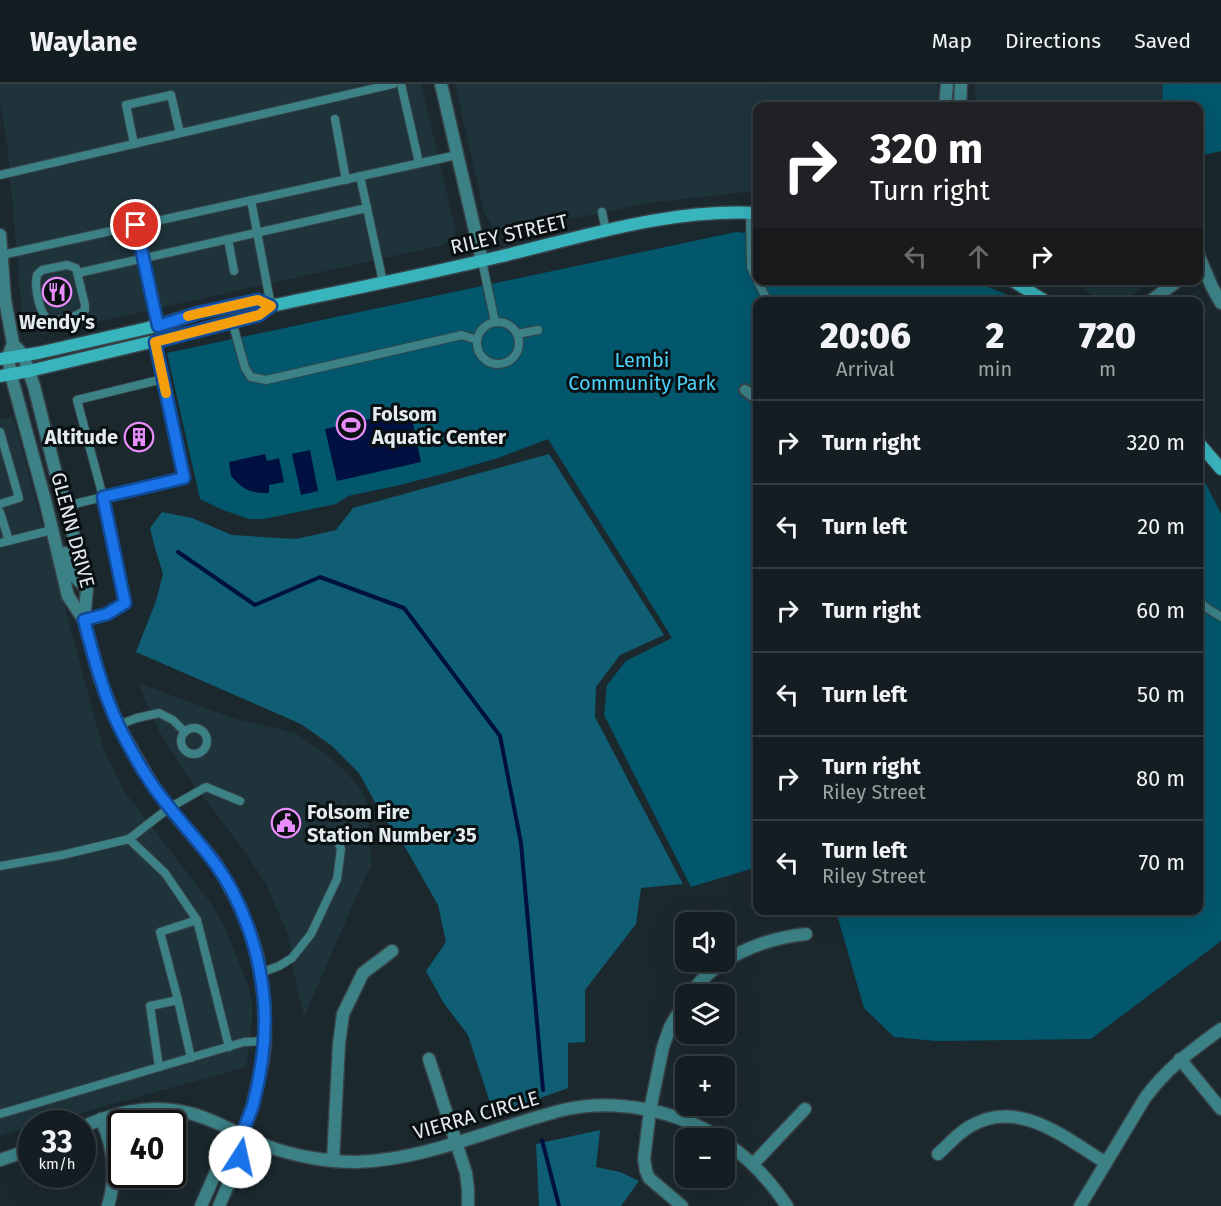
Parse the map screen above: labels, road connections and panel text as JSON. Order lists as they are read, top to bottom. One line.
{"streets":{"main road":["RILEY STREET"],"street":["GLENN DRIVE","VIERRA CIRCLE"]},"crossings":[["RILEY STREET","GLENN DRIVE"],["GLENN DRIVE","VIERRA CIRCLE"]],"parks":["Lembi Community Park"],"places":{"restaurant":["Wendy's"],"sports":["Folsom Aquatic Center"],"building":["Altitude"],"public building":["Folsom Fire Station Number 35"]},"page":{"header":"Waylane","nav":["Map","Directions","Saved"],"turn":["320 m","Turn right"],"eta":["20:06","Arrival","2","min","720","m"],"list":[{"name":"Turn right","value":"320 m"},{"name":"Turn left","value":"20 m"},{"name":"Turn right","value":"60 m"},{"name":"Turn left","value":"50 m"},{"name":"Turn right","note":"Riley Street","value":"80 m"},{"name":"Turn left","note":"Riley Street","value":"70 m"}],"map_buttons":["+","−"],"speed":"33 km/h","limit":"40"}}
